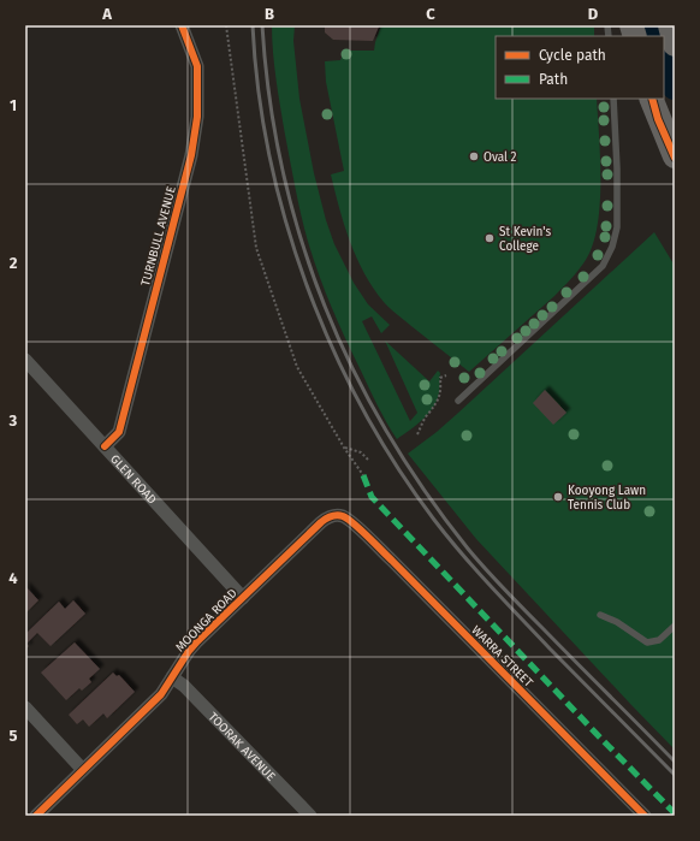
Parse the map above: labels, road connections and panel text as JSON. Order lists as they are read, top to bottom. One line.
{"streets":{"street":["TURNBULL AVENUE","GLEN ROAD","MOONGA ROAD","WARRA STREET","TOORAK AVENUE"]},"crossings":[["TURNBULL AVENUE","GLEN ROAD"],["GLEN ROAD","MOONGA ROAD"],["MOONGA ROAD","WARRA STREET"],["MOONGA ROAD","TOORAK AVENUE"]],"places":["Oval 2","St Kevin's College","Kooyong Lawn Tennis Club"],"legend":["Cycle path","Path"],"grid":{"columns":["A","B","C","D"],"rows":["1","2","3","4","5"]}}
